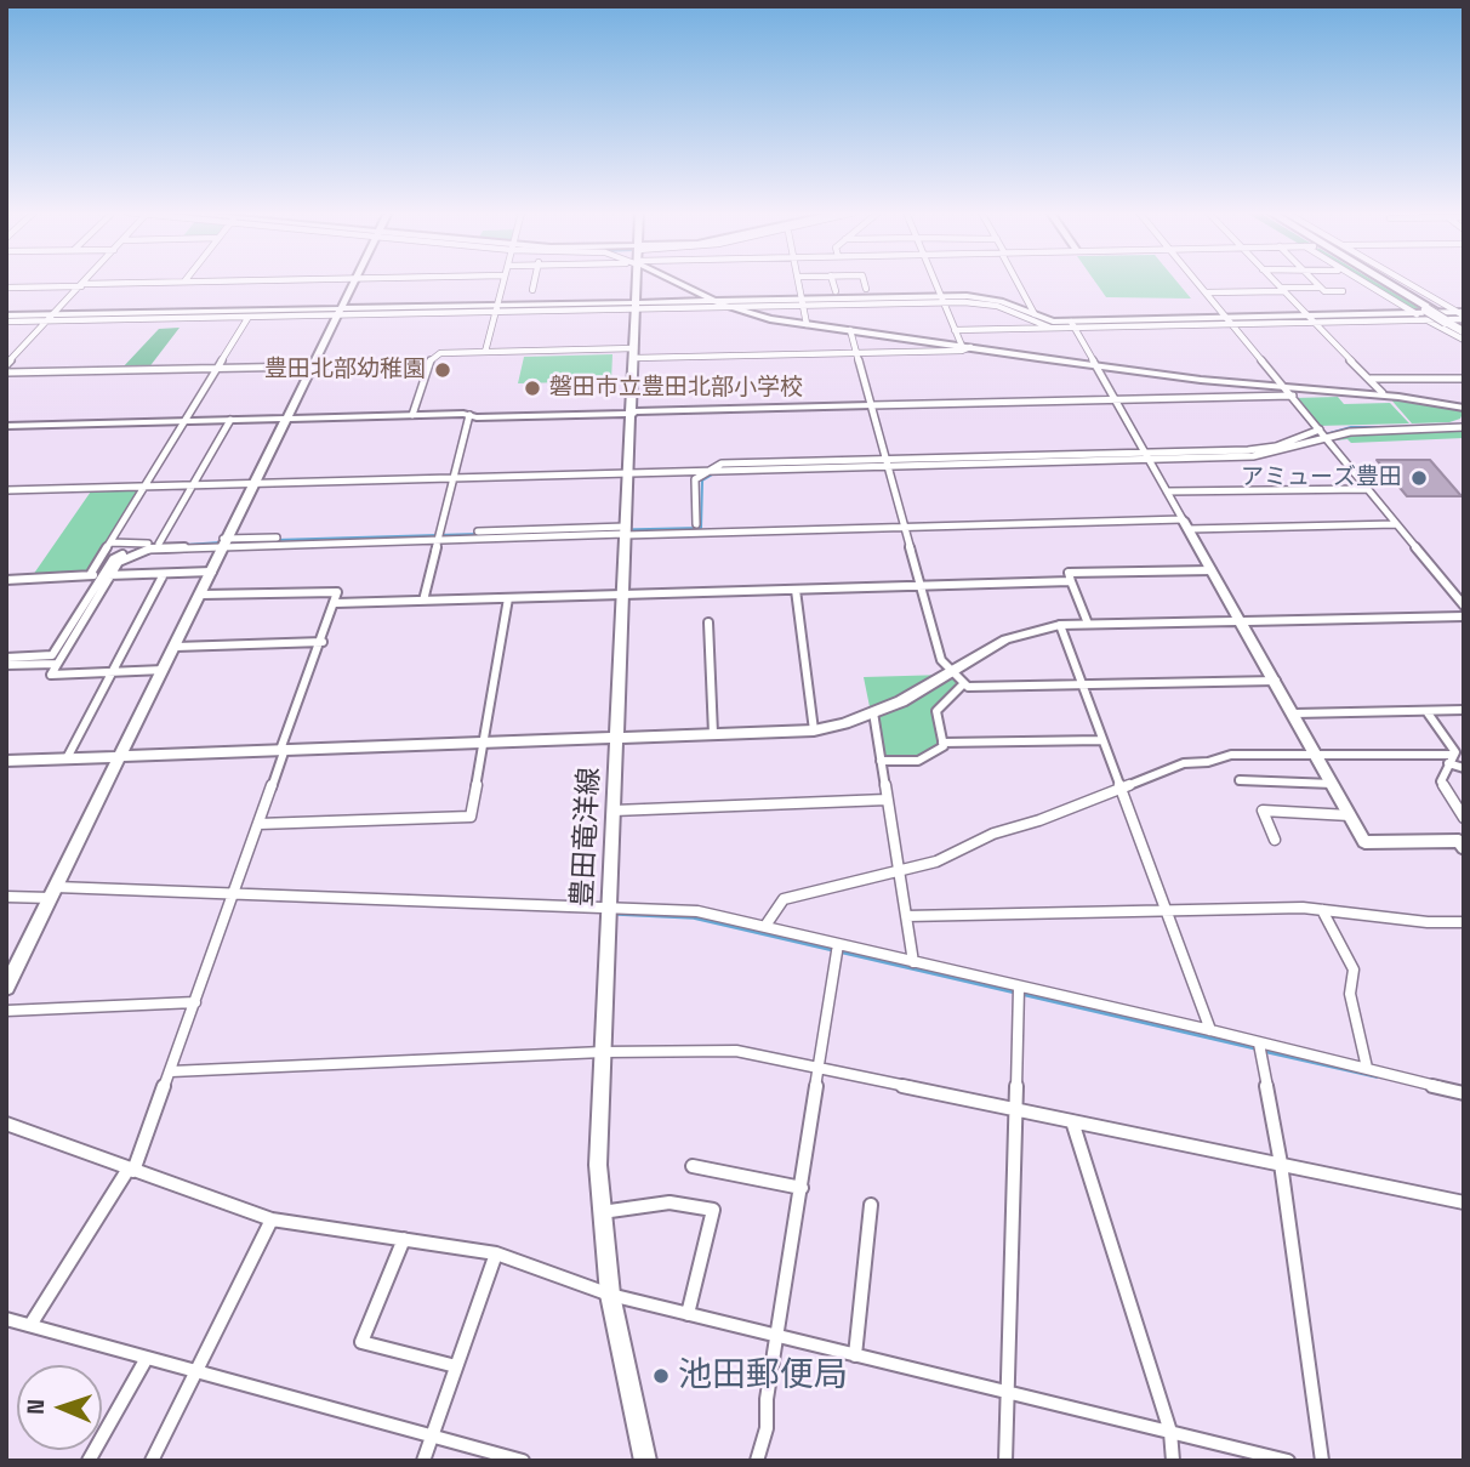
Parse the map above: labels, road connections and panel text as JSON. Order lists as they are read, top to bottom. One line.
{"streets":{"street":["豊田竜洋線"]},"places":["豊田北部幼稚園","磐田市立豊田北部小学校","アミューズ豊田","池田郵便局"],"north":"left"}
